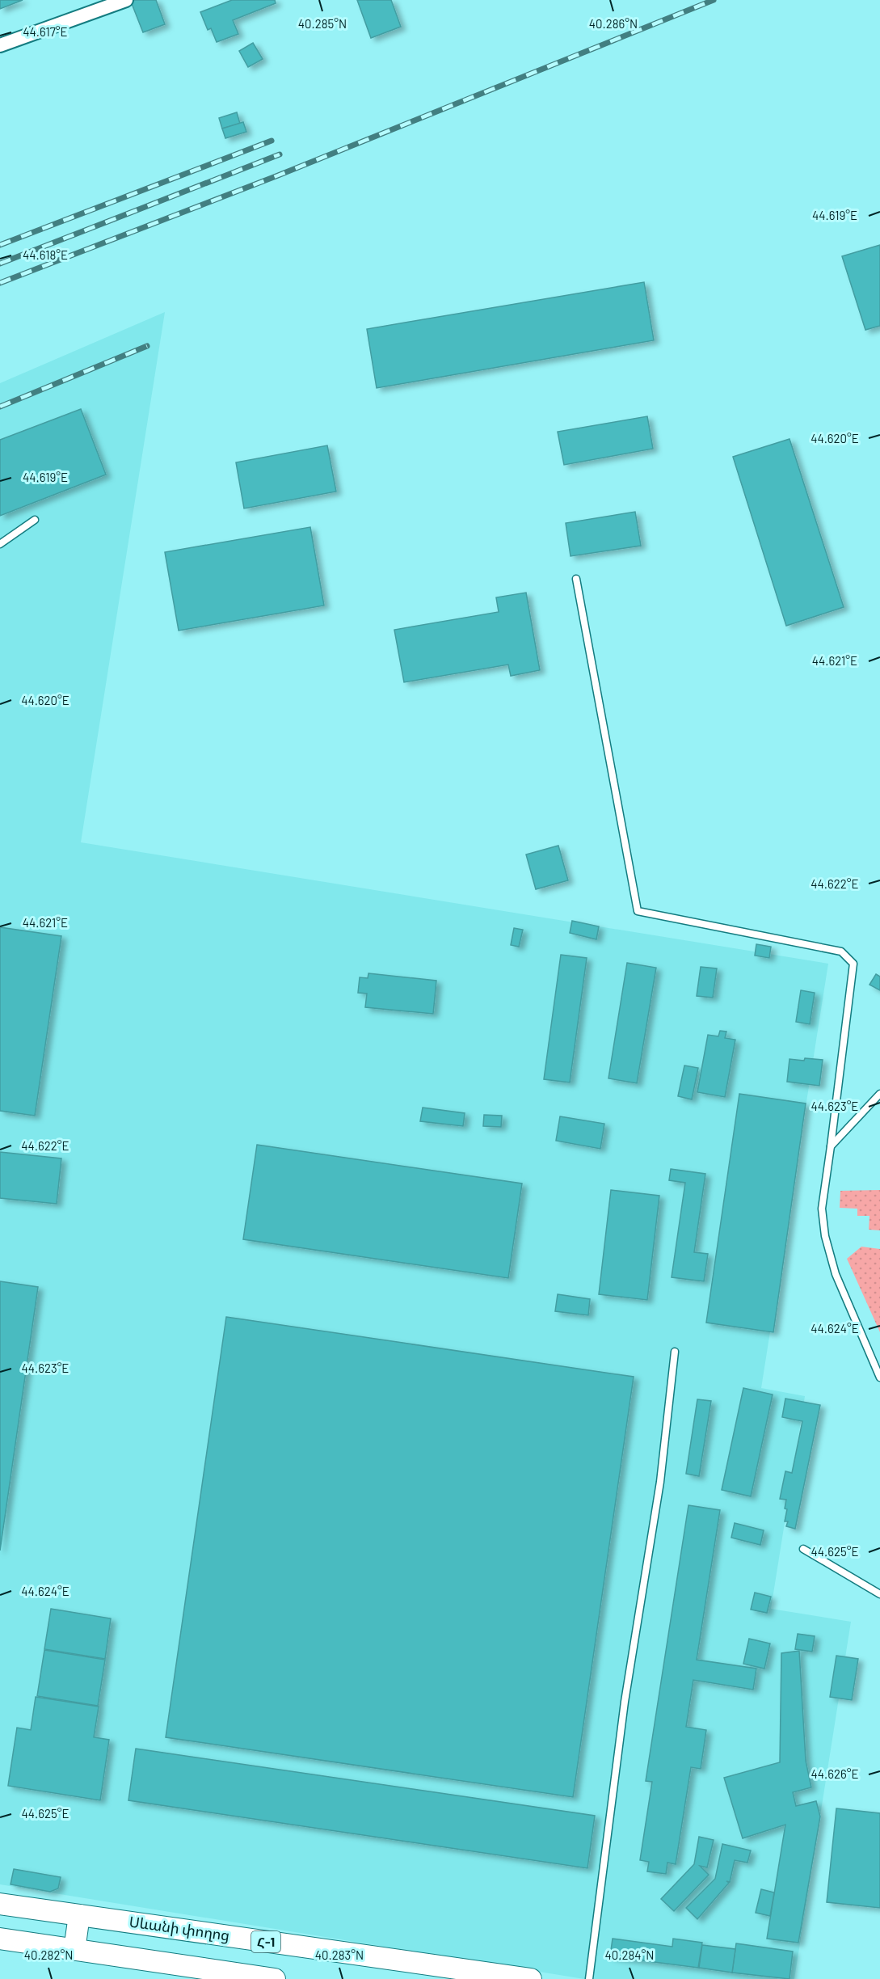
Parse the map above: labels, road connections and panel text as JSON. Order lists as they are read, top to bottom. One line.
{"streets":{"main road":["Սևանի փողոց","Հ-1"]},"coordinates":["40.285°N","40.286°N","44.617°E","44.619°E","44.618°E","44.620°E","44.621°E","44.622°E","44.623°E","44.624°E","44.625°E","44.626°E","40.282°N","40.283°N","40.284°N"]}
